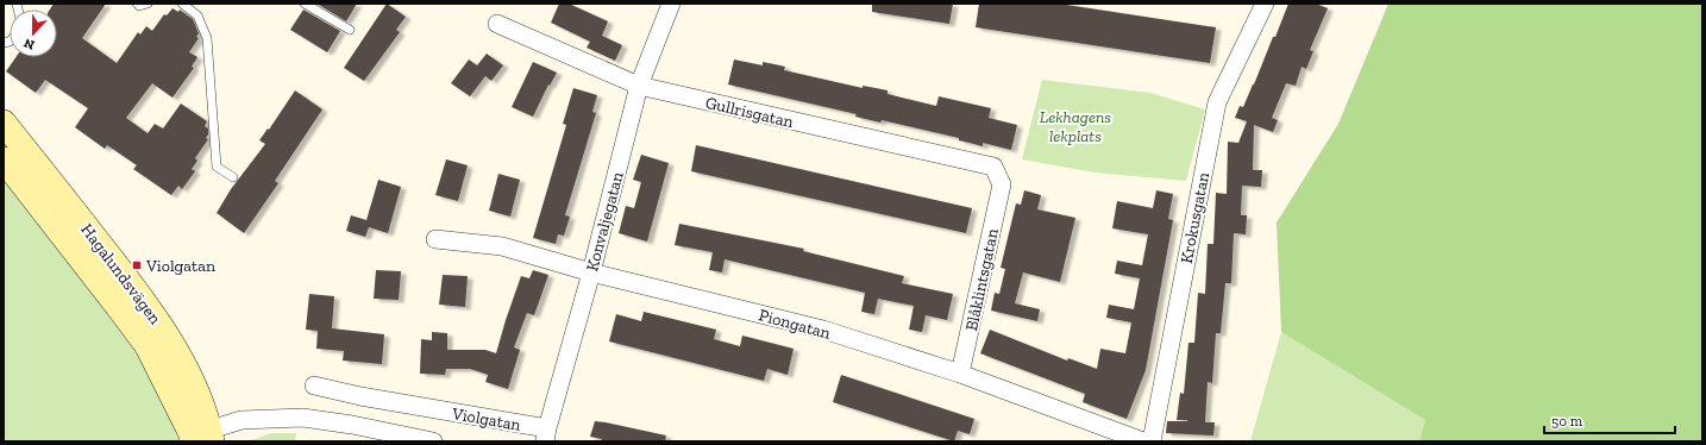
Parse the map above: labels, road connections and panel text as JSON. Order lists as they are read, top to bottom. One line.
{"streets":{"street":["Gullrisgatan","Krokusgatan","Konvaljegatan","Hagalundsvägen","Blåklintsgatan","Piongatan","Violgatan"]},"crossings":[["Gullrisgatan","Konvaljegatan"],["Gullrisgatan","Blåklintsgatan"],["Konvaljegatan","Piongatan"],["Konvaljegatan","Violgatan"],["Blåklintsgatan","Piongatan"]],"parks":["Lekhagens lekplats"],"places":{"transit":["Violgatan"]},"scale_bar":"50 m","north":"bottom"}
